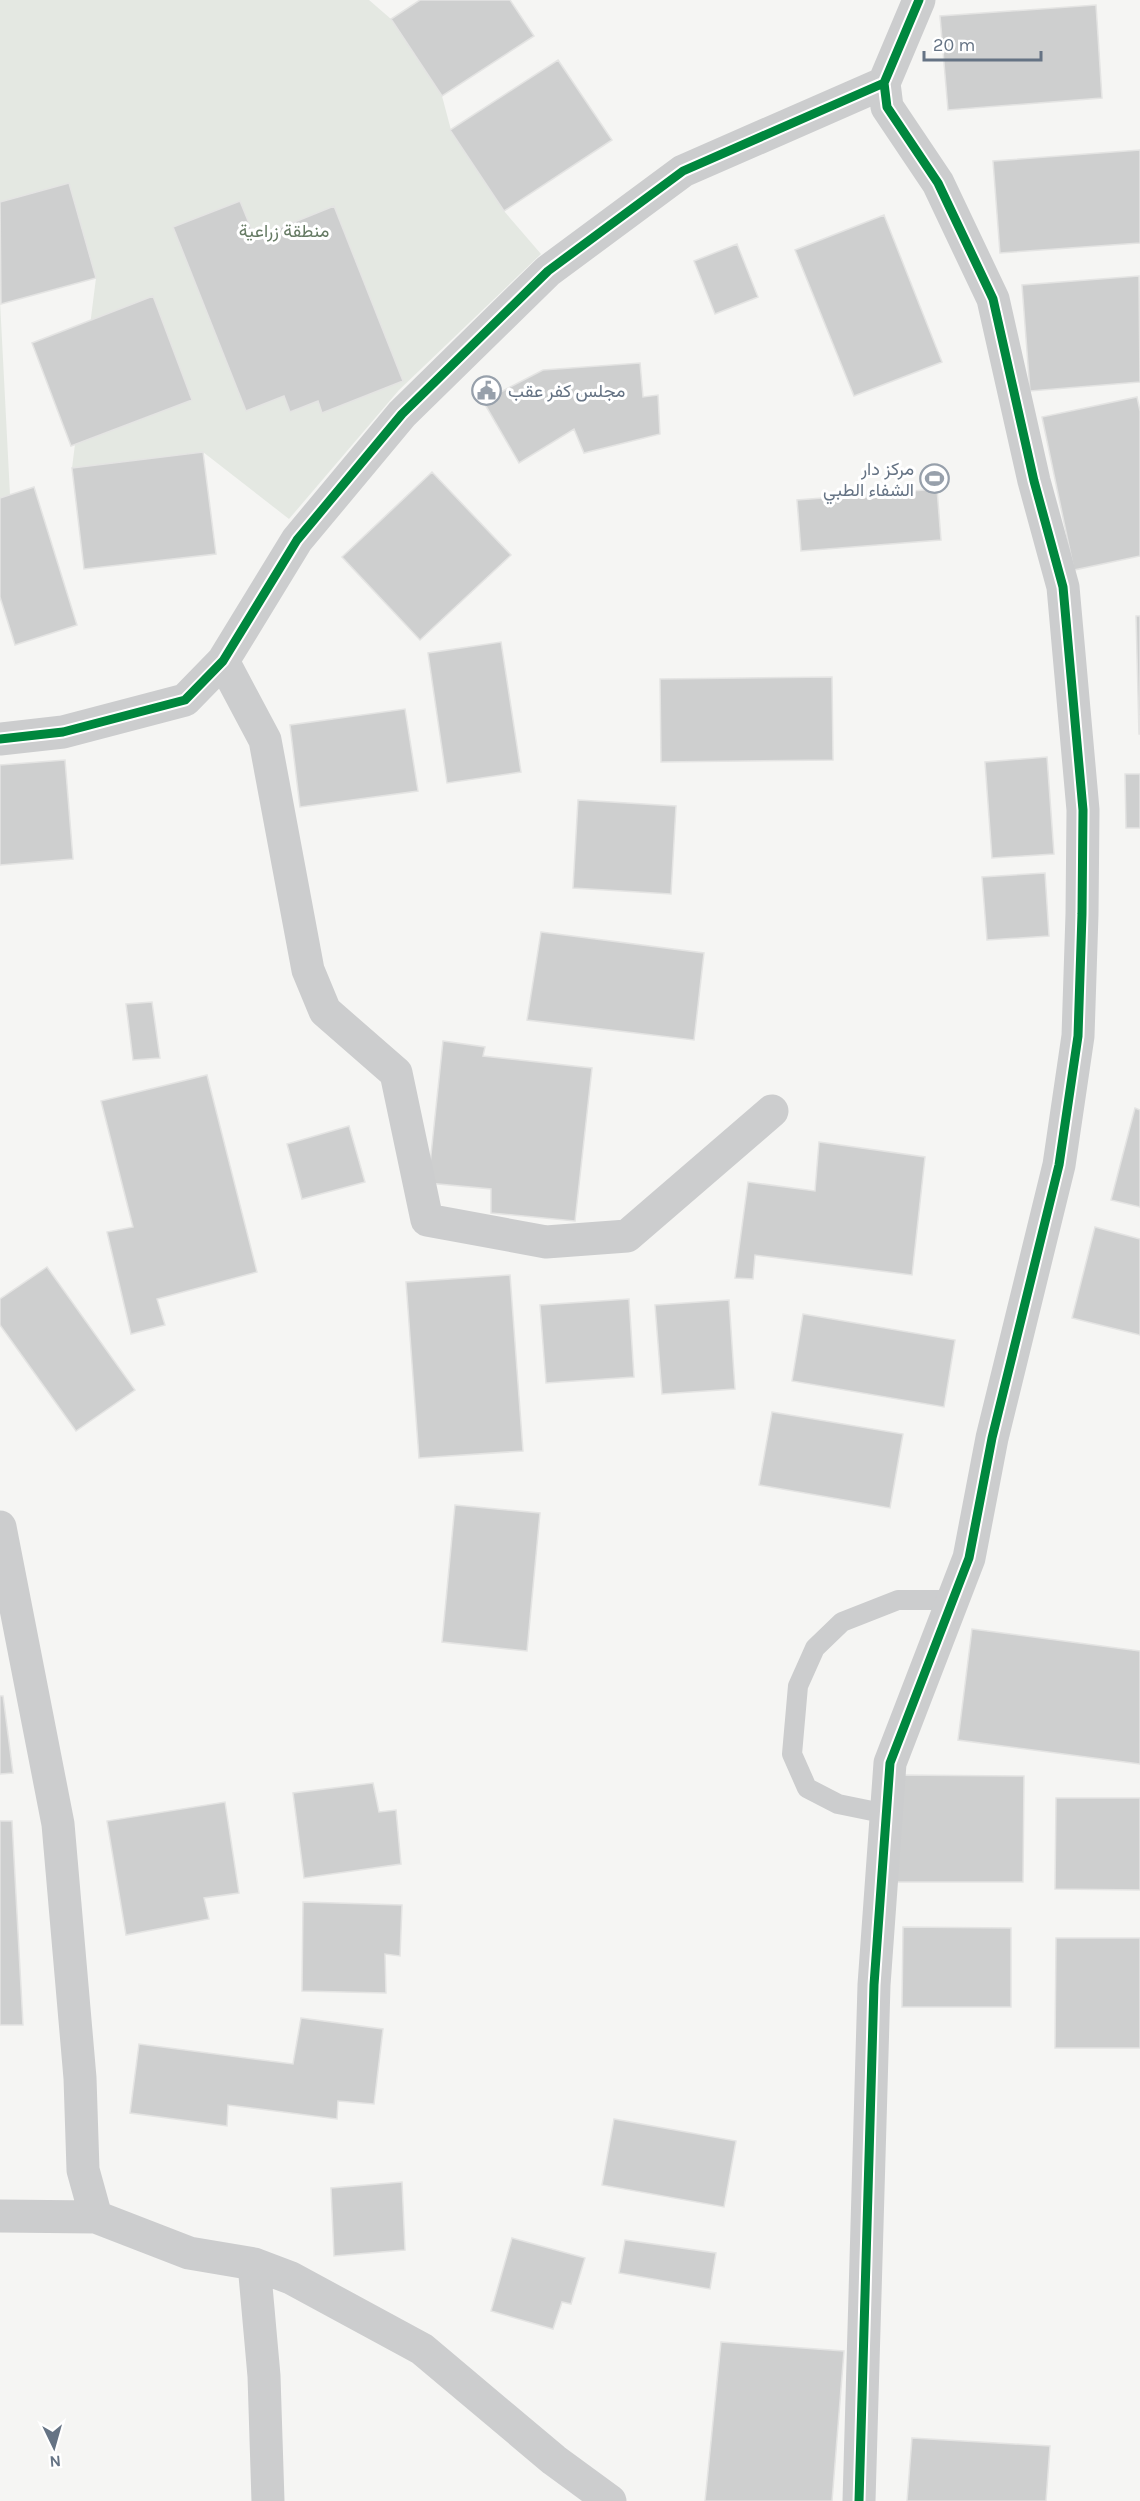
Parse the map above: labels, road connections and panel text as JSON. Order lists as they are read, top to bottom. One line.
{"parks":["منطقة زراعية"],"places":{"public building":["مجلس كفر عقب"],"sports":["مركز دار الشفاء الطبي"]},"scale_bar":"20 m","north":"bottom"}
